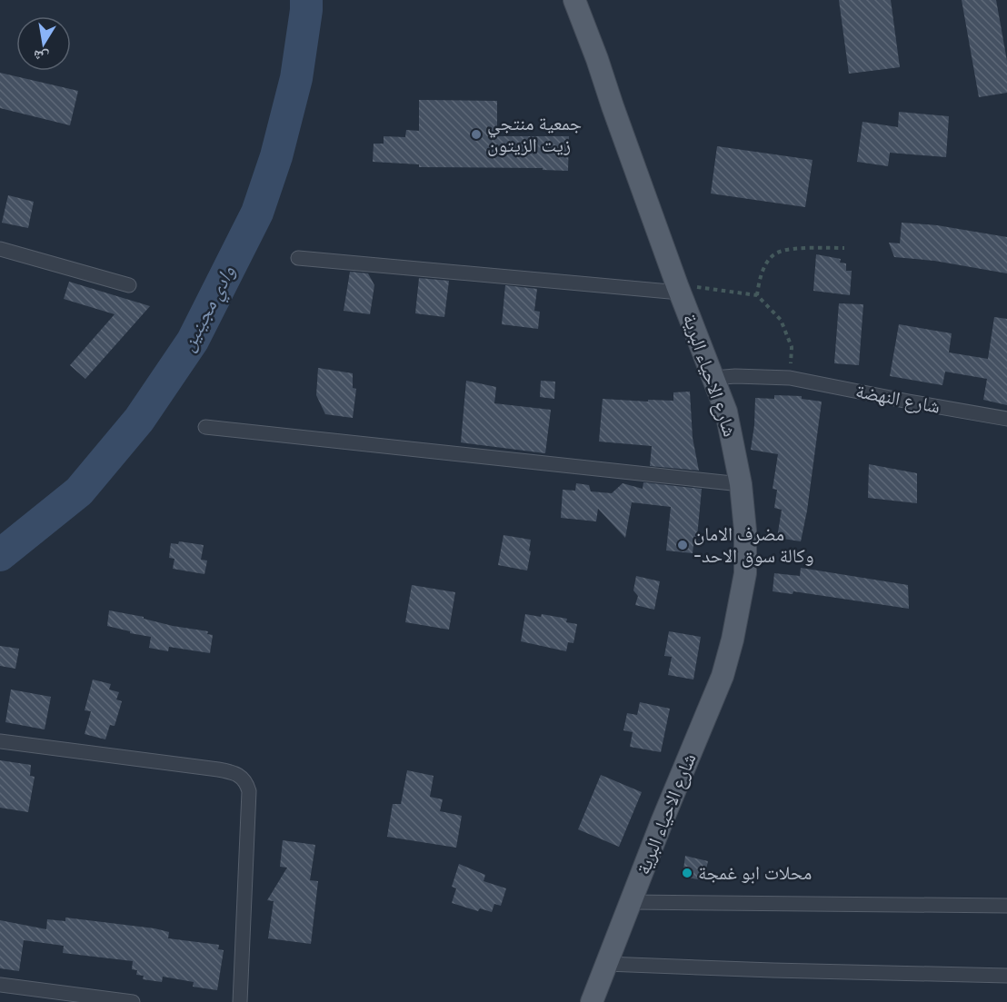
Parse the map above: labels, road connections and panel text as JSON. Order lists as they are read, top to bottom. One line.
{"streets":{"main road":["شارع الاحياء البرية"],"street":["شارع النهضة"]},"crossings":[["شارع الاحياء البرية","شارع النهضة"]],"water":["وادي مجينين"],"places":["جمعية منتجي زيت الزيتون","مضرف الامان -وكالة سوق الاحد","محلات ابو غمجة"],"north":"bottom"}
